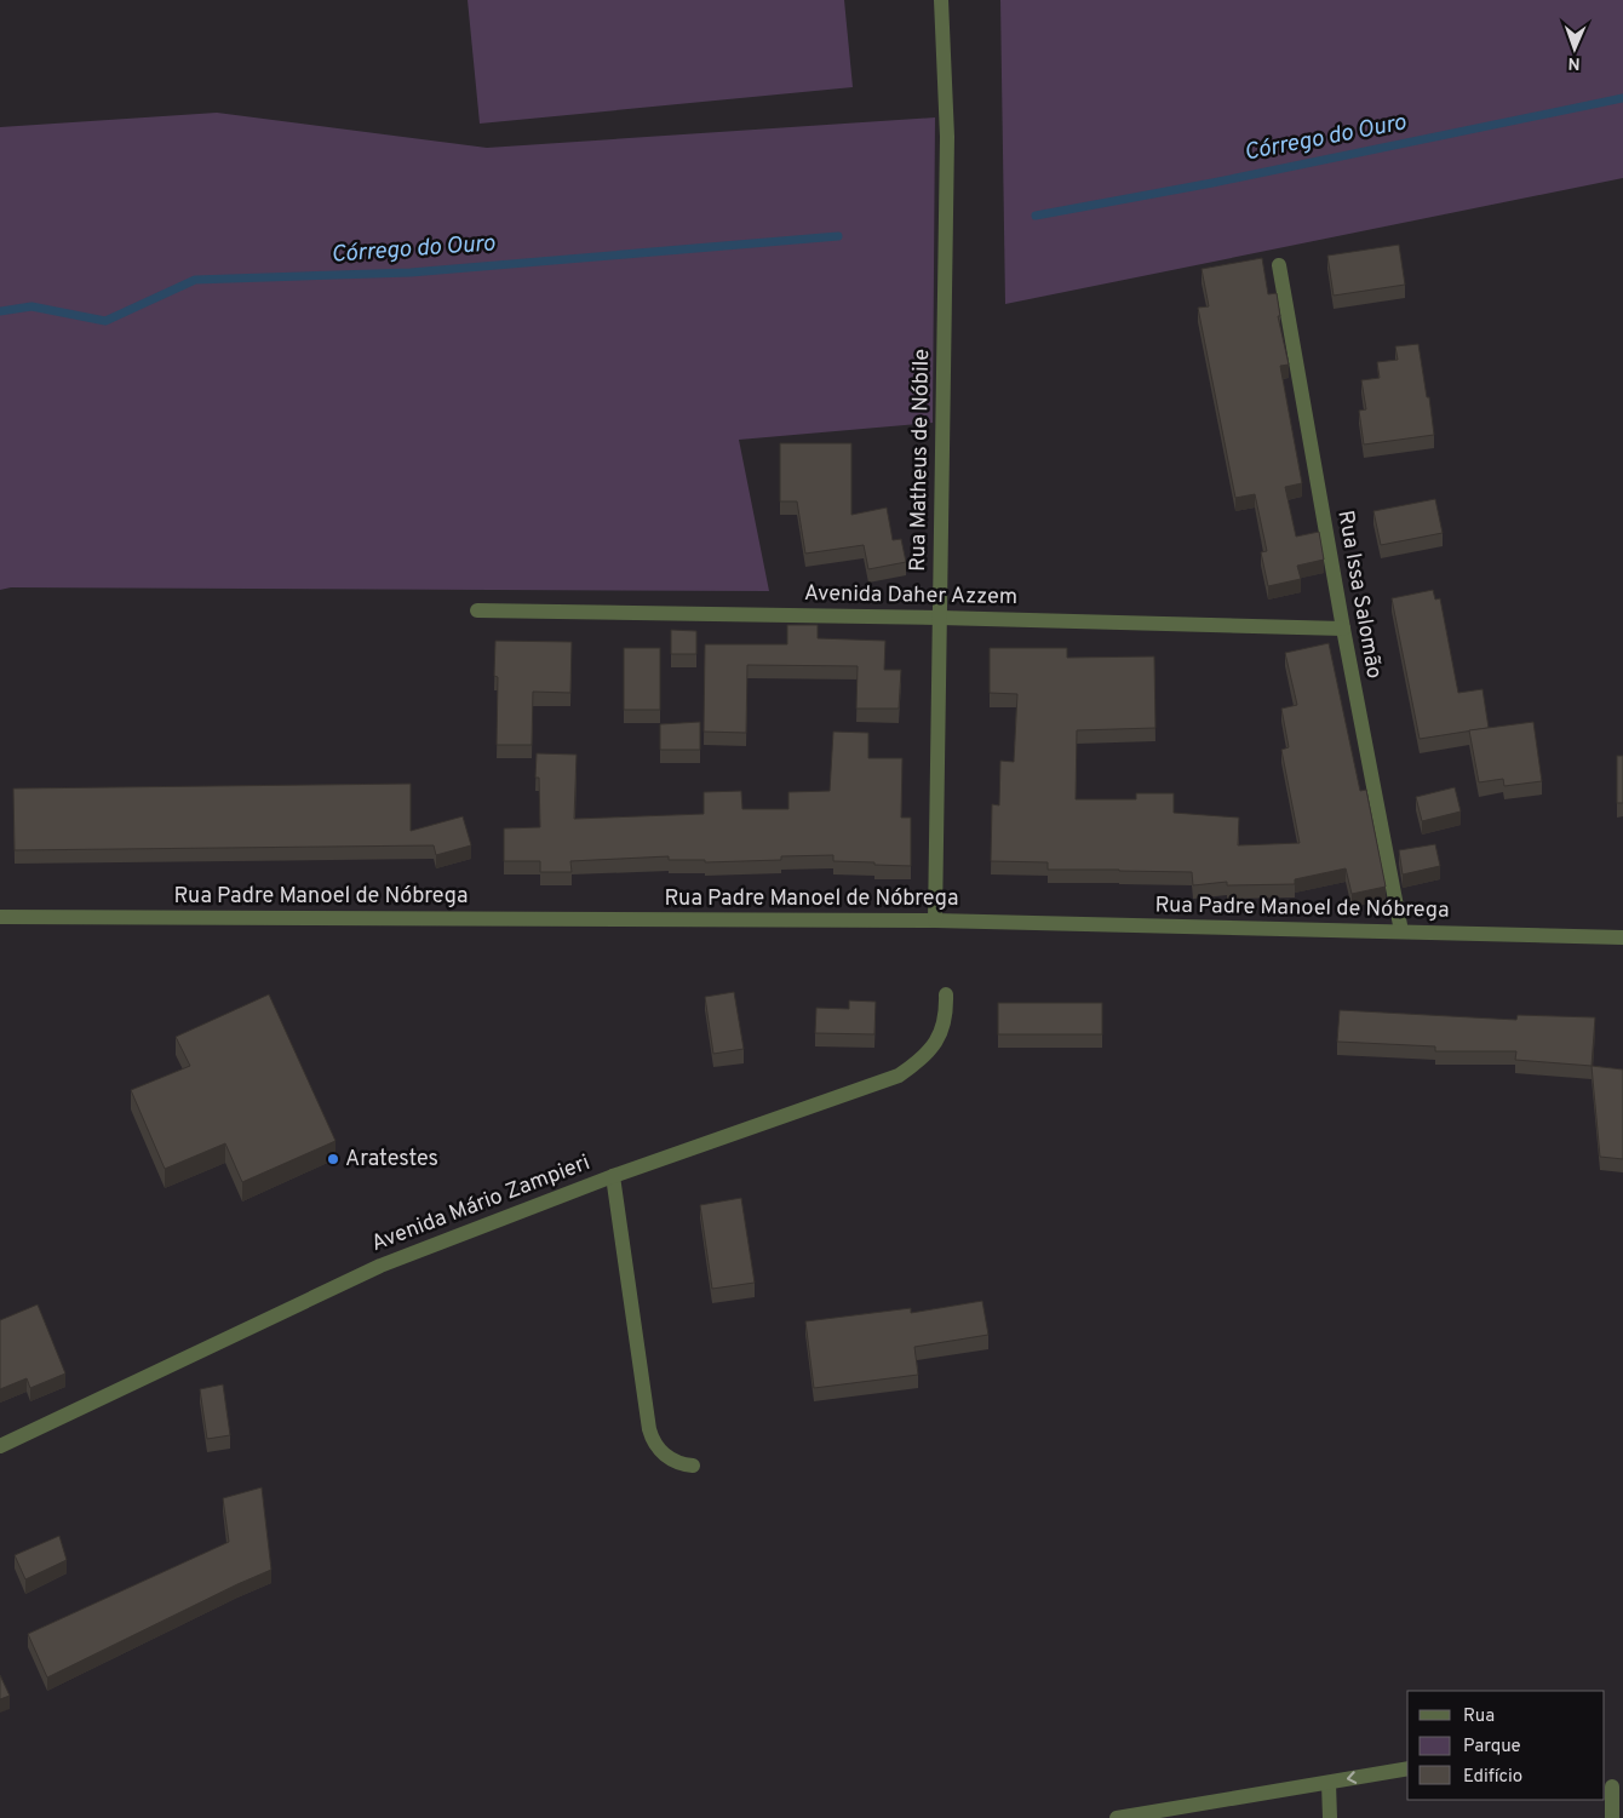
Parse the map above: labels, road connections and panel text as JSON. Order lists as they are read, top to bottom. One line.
{"streets":{"street":["Rua Matheus de Nóbile","Rua Issa Salomão","Avenida Daher Azzem","Rua Padre Manoel de Nóbrega","Avenida Mário Zampieri"]},"crossings":[["Rua Matheus de Nóbile","Avenida Daher Azzem"],["Rua Matheus de Nóbile","Rua Padre Manoel de Nóbrega"],["Rua Issa Salomão","Avenida Daher Azzem"],["Rua Issa Salomão","Rua Padre Manoel de Nóbrega"]],"water":["Córrego do Ouro"],"places":["Aratestes"],"legend":["Rua","Parque","Edifício"],"north":"bottom"}
